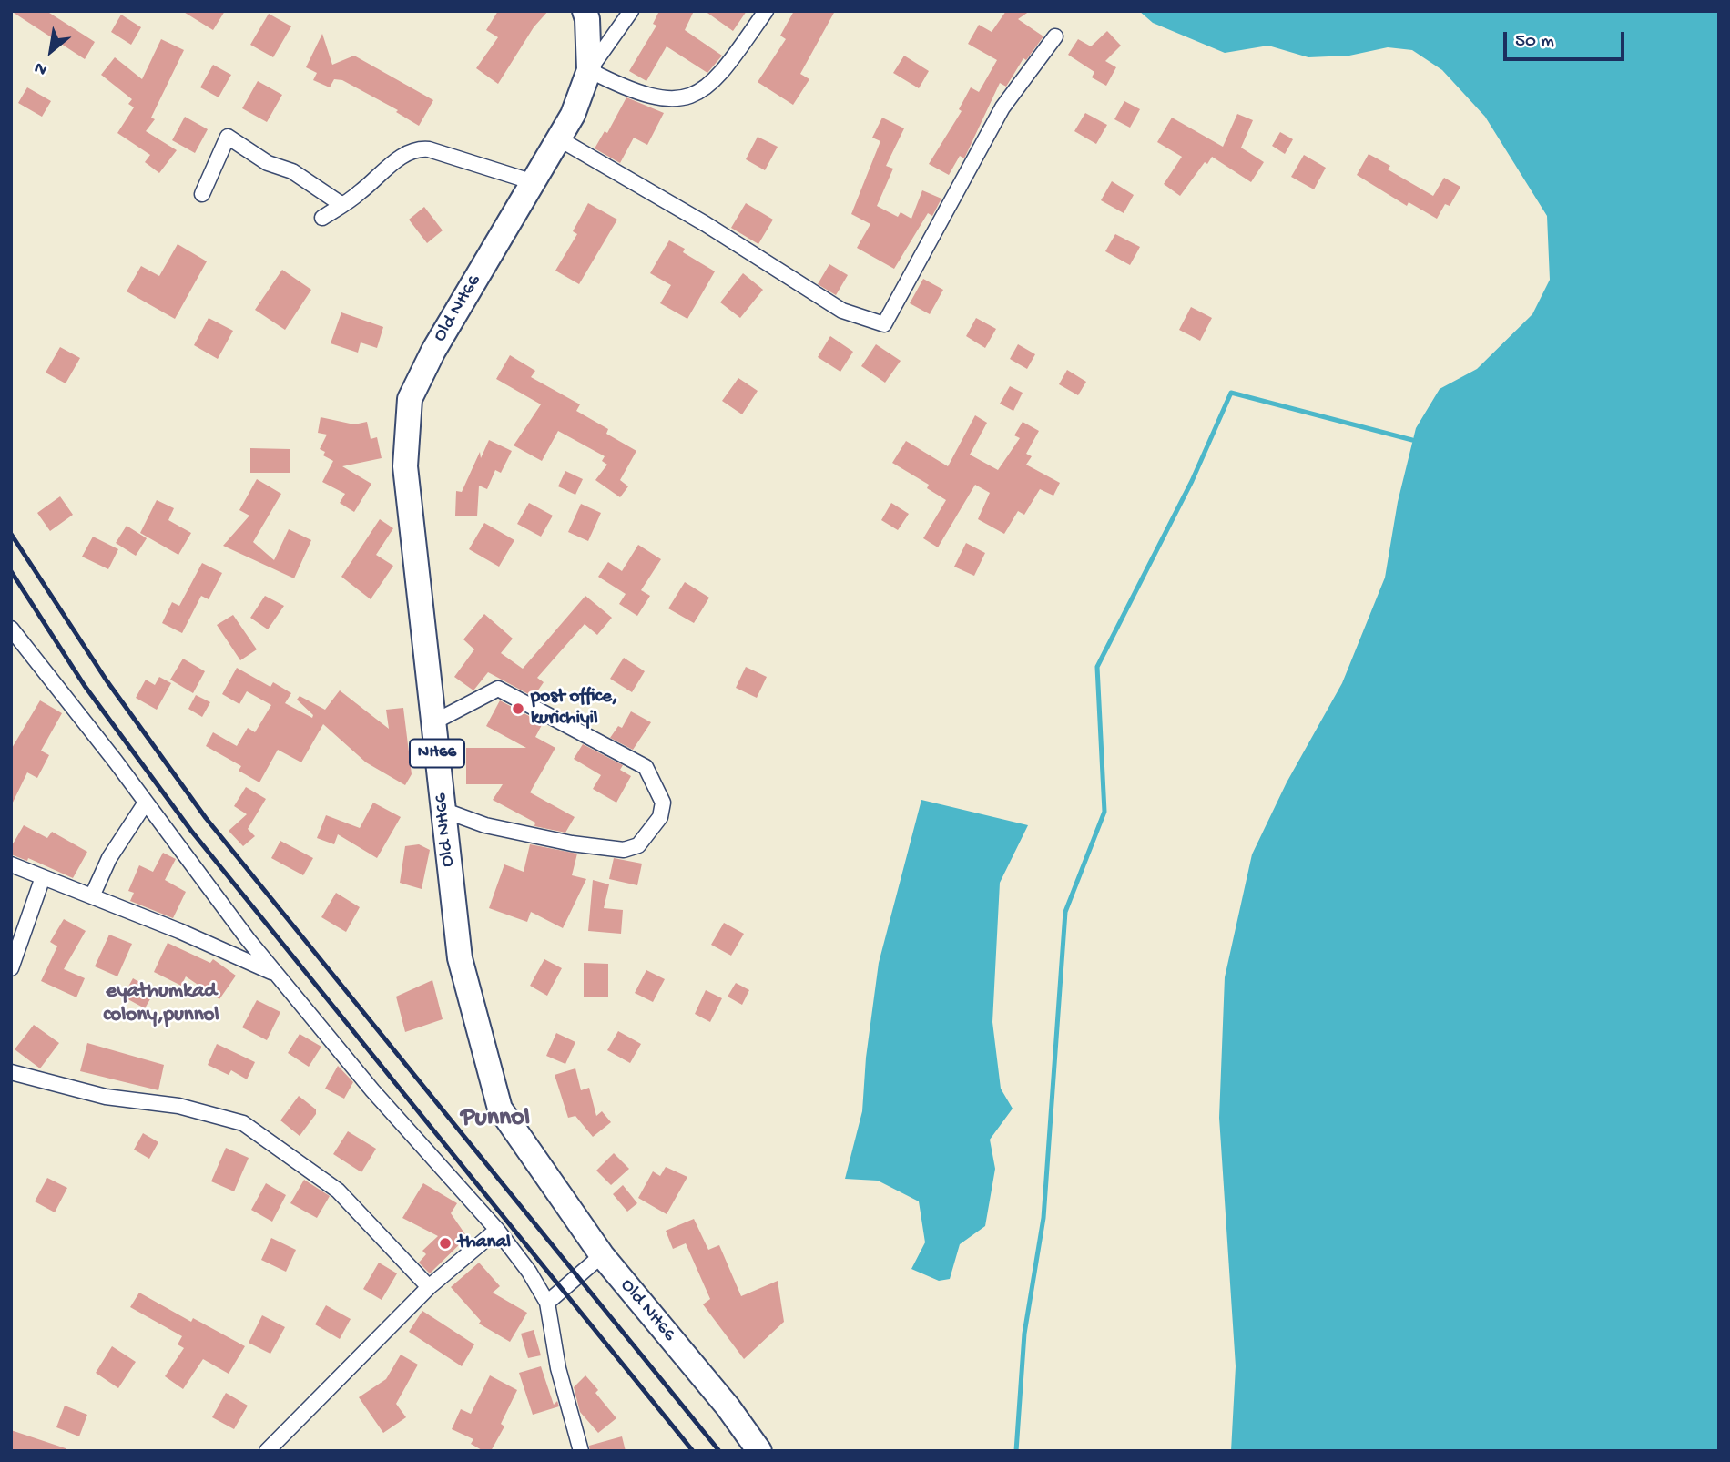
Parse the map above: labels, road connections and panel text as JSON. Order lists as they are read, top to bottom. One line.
{"streets":{"main road":["Old NH66","NH66"]},"districts":["eyathumkad colony,punnol","Punnol"],"places":["post office, kurichiyil","thanal"],"scale_bar":"50 m","north":"bottom left"}
